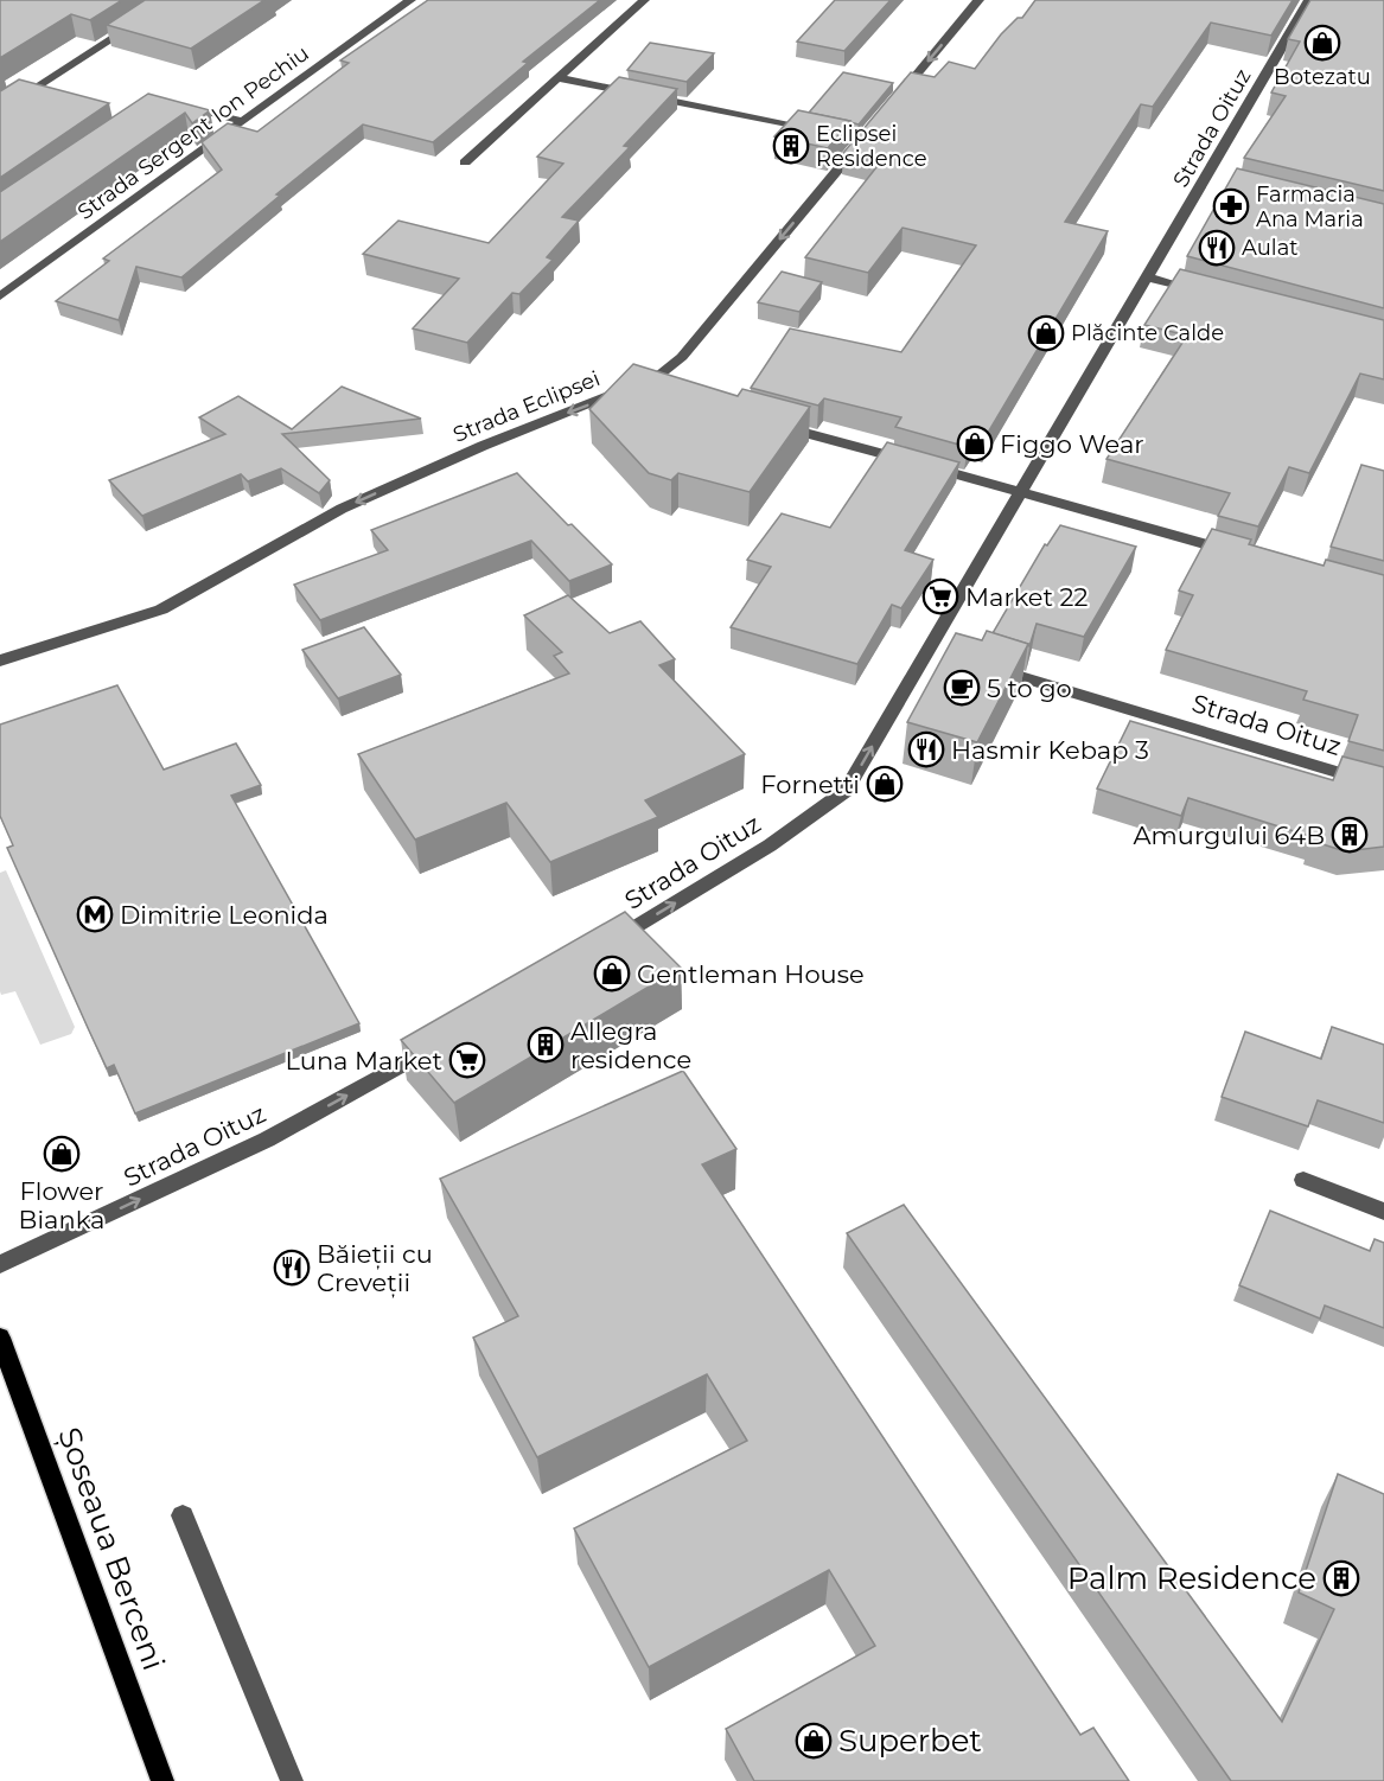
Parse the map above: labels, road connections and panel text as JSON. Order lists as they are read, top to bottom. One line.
{"streets":{"main road":["Șoseaua Berceni"],"street":["Strada Oituz","Strada Sergent Ion Pechiu","Strada Eclipsei"]},"one_way":["Strada Oituz","Strada Eclipsei"],"places":{"shop":["Botezatu","Plăcinte Calde","Figgo Wear","Fornetti","Gentleman House","Flower Bianka","Superbet"],"building":["Eclipsei Residence","Amurgului 64B","Allegra residence","Palm Residence"],"pharmacy":["Farmacia Ana Maria"],"restaurant":["Aulat","Hasmir Kebap 3","Băieții cu Creveții"],"supermarket":["Market 22","Luna Market"],"cafe":["5 to go"],"metro station":["Dimitrie Leonida"]}}
